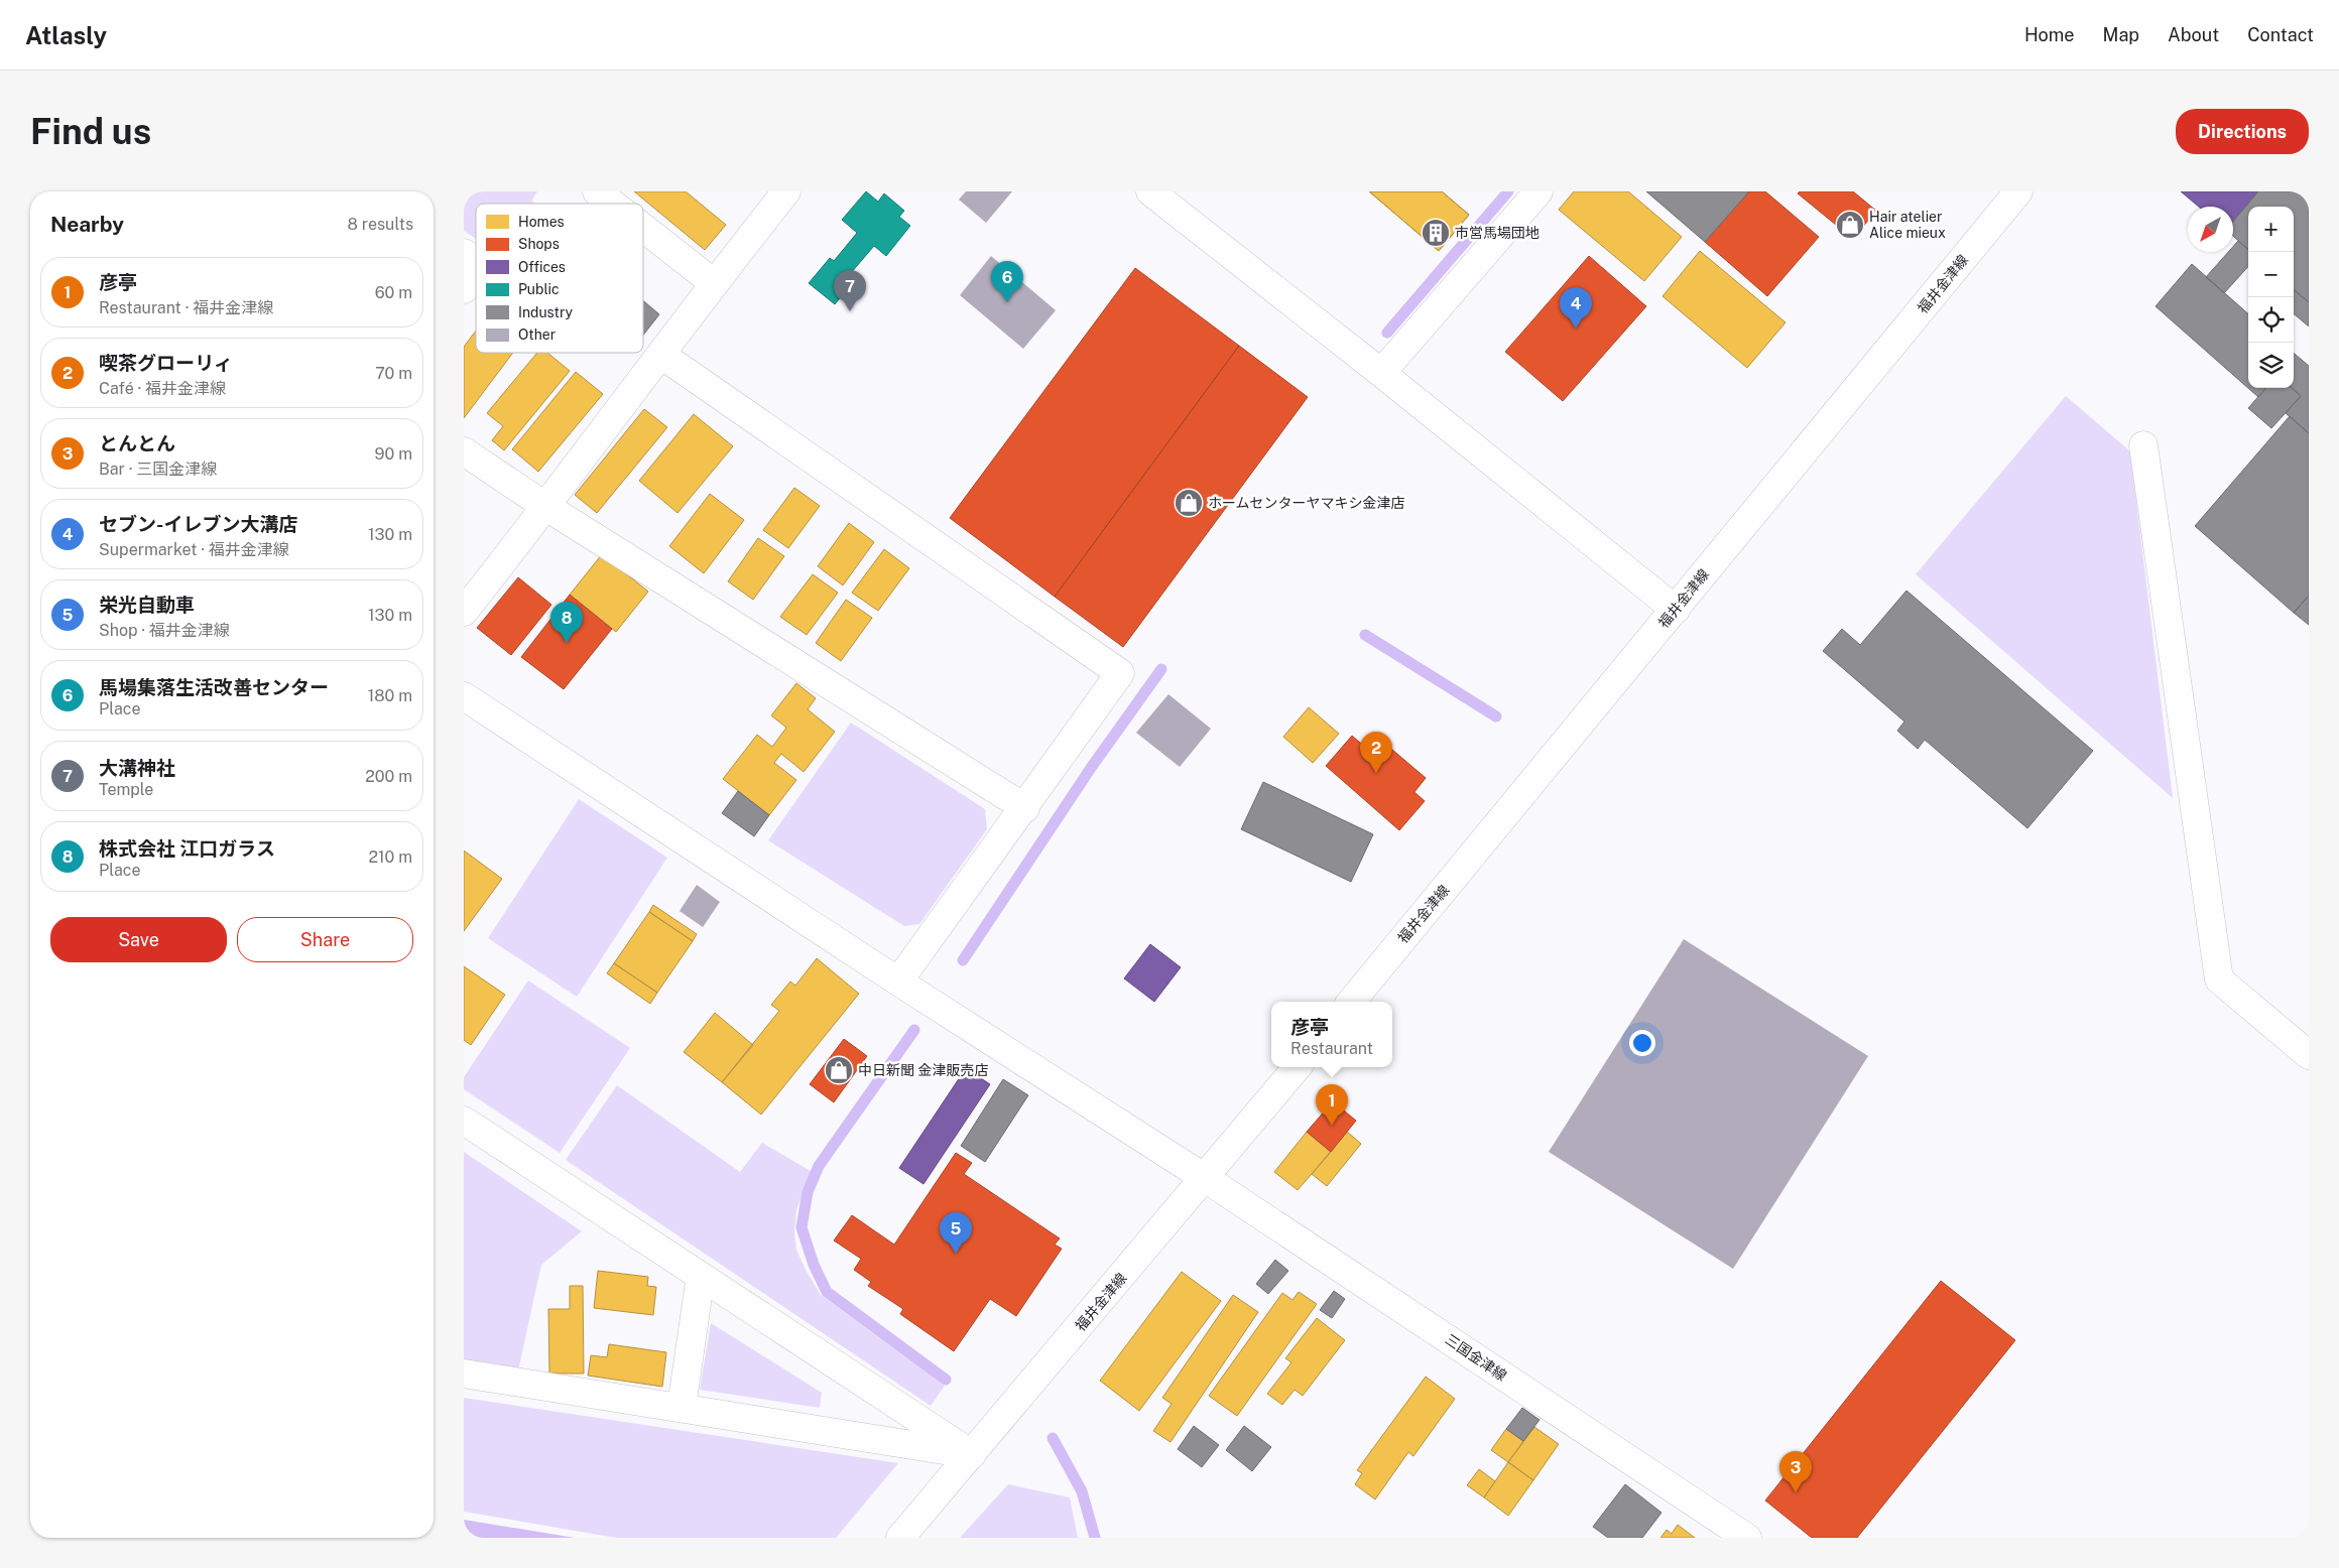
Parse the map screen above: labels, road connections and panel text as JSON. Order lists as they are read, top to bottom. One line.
{"streets":{"street":["福井金津線","三国金津線"]},"crossings":[["福井金津線","三国金津線"]],"places":{"shop":["Hair atelier Alice mieux","ホームセンターヤマキシ金津店","中日新聞 金津販売店"],"building":["市営馬場団地"]},"legend":["Homes","Shops","Offices","Public","Industry","Other"],"north":"bottom left","page":{"header":"Atlasly","nav":["Home","Map","About","Contact"],"buttons":["Directions",["Save","Share"]],"title":"Find us","heading":["Nearby","8 results"],"map_buttons":["+","−"],"list":[{"mark":"1","name":"彦亭","note":"Restaurant · 福井金津線","value":"60 m"},{"mark":"2","name":"喫茶グローリィ","note":"Café · 福井金津線","value":"70 m"},{"mark":"3","name":"とんとん","note":"Bar · 三国金津線","value":"90 m"},{"mark":"4","name":"セブン-イレブン大溝店","note":"Supermarket · 福井金津線","value":"130 m"},{"mark":"5","name":"栄光自動車","note":"Shop · 福井金津線","value":"130 m"},{"mark":"6","name":"馬場集落生活改善センター","note":"Place","value":"180 m"},{"mark":"7","name":"大溝神社","note":"Temple","value":"200 m"},{"mark":"8","name":"株式会社 江口ガラス","note":"Place","value":"210 m"}],"pins":["6","7","4","8","2","1","5","3"],"popup":["彦亭","Restaurant"]}}
